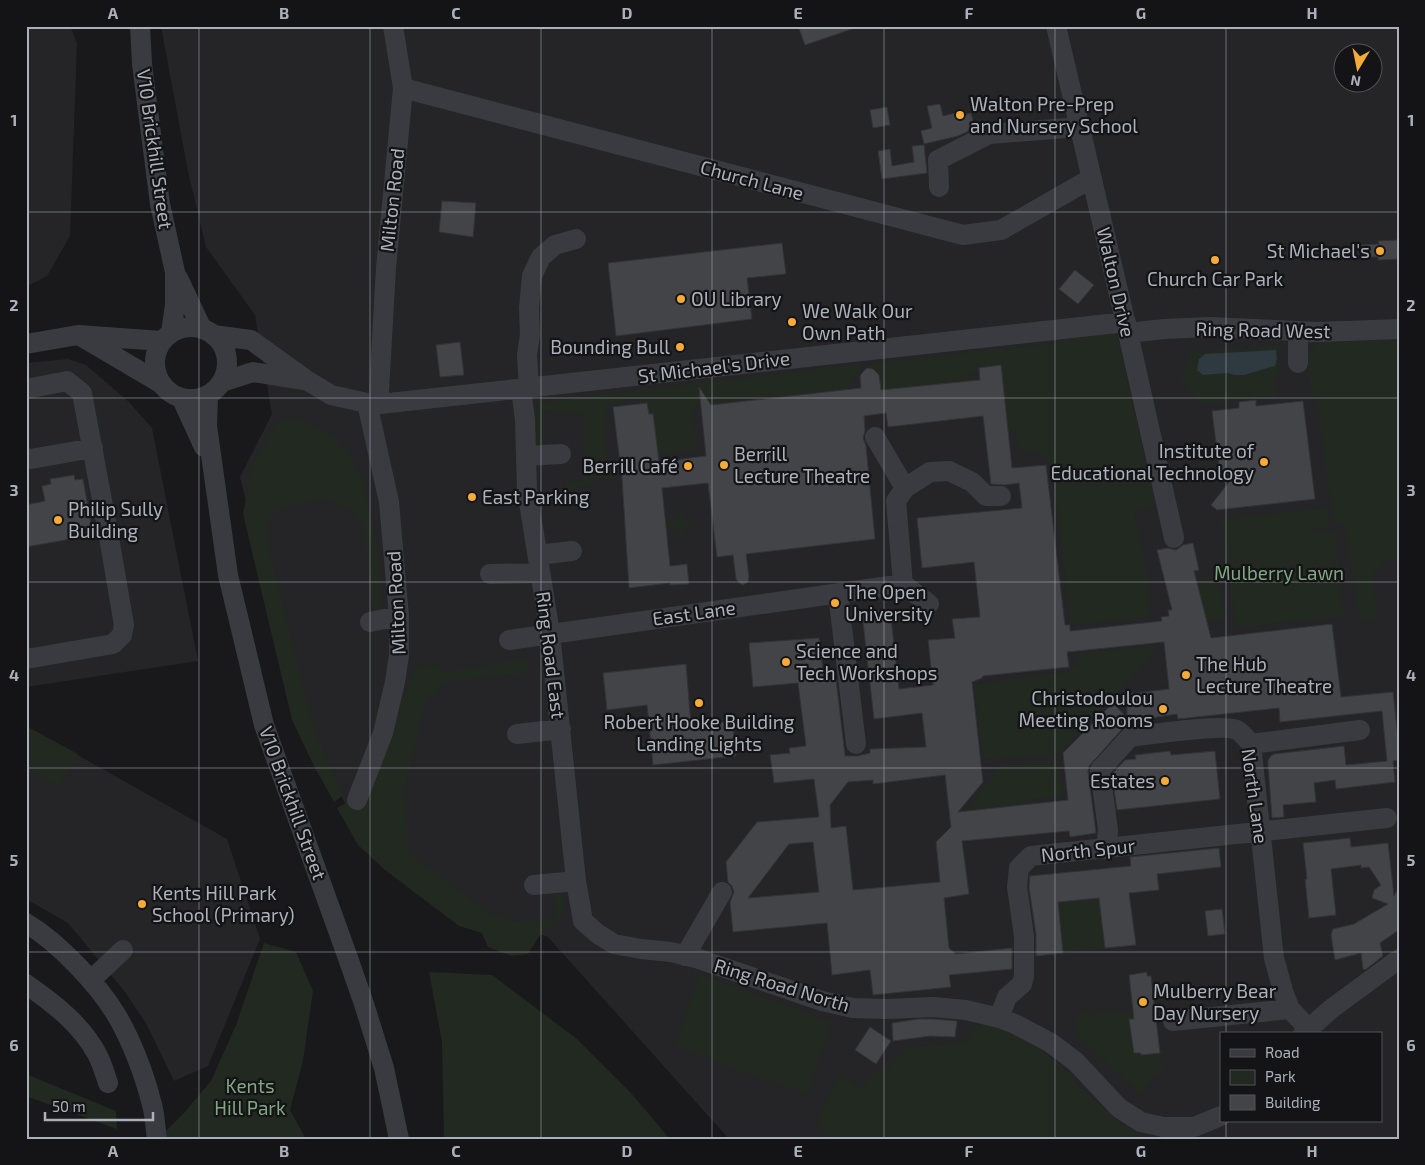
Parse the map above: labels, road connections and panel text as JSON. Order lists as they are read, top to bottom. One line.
{"streets":{"street":["V10 Brickhill Street","Church Lane","Milton Road","Walton Drive","Ring Road West","St Michael's Drive","East Lane","Ring Road East","North Lane","North Spur","Ring Road North"]},"crossings":[["V10 Brickhill Street","St Michael's Drive"],["Church Lane","Milton Road"],["Church Lane","Walton Drive"],["Milton Road","St Michael's Drive"],["Walton Drive","Ring Road West"],["Walton Drive","St Michael's Drive"],["Ring Road West","St Michael's Drive"],["St Michael's Drive","Ring Road East"],["East Lane","Ring Road East"],["Ring Road East","Ring Road North"],["North Lane","North Spur"],["North Spur","Ring Road North"]],"parks":["Mulberry Lawn","Kents Hill Park"],"places":["Walton Pre-Prep and Nursery School","St Michael's","Church Car Park","OU Library","We Walk Our Own Path","Bounding Bull","Institute of Educational Technology","Berrill Lecture Theatre","Berrill Café","East Parking","Philip Sully Building","The Open University","Science and Tech Workshops","The Hub Lecture Theatre","Robert Hooke Building Landing Lights","Christodoulou Meeting Rooms","Estates","Kents Hill Park School (Primary)","Mulberry Bear Day Nursery"],"legend":["Road","Park","Building"],"scale_bar":"50 m","north":"bottom","grid":{"columns":["A","B","C","D","E","F","G","H"],"rows":["1","2","3","4","5","6"]}}
